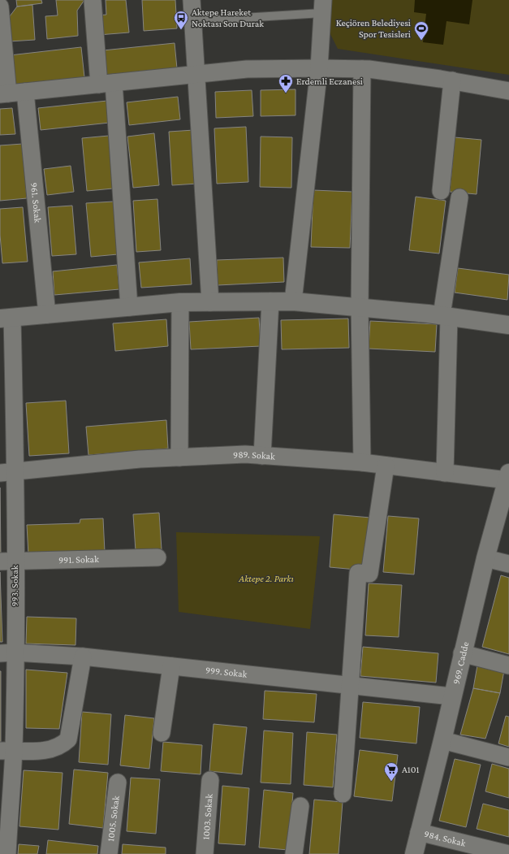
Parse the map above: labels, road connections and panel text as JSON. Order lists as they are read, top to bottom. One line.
{"streets":{"street":["961. Sokak","989. Sokak","991. Sokak","993. Sokak","969. Cadde","999. Sokak","1003. Sokak","1005. Sokak","984. Sokak"]},"crossings":[["989. Sokak","993. Sokak"],["989. Sokak","969. Cadde"],["991. Sokak","993. Sokak"],["993. Sokak","999. Sokak"],["969. Cadde","999. Sokak"],["969. Cadde","984. Sokak"]],"parks":["Aktepe 2. Parkı"],"places":{"bus stop":["Aktepe Hareket Noktası Son Durak"],"sports":["Keçiören Belediyesi Spor Tesisleri"],"pharmacy":["Erdemli Eczanesi"],"supermarket":["A101"]}}
